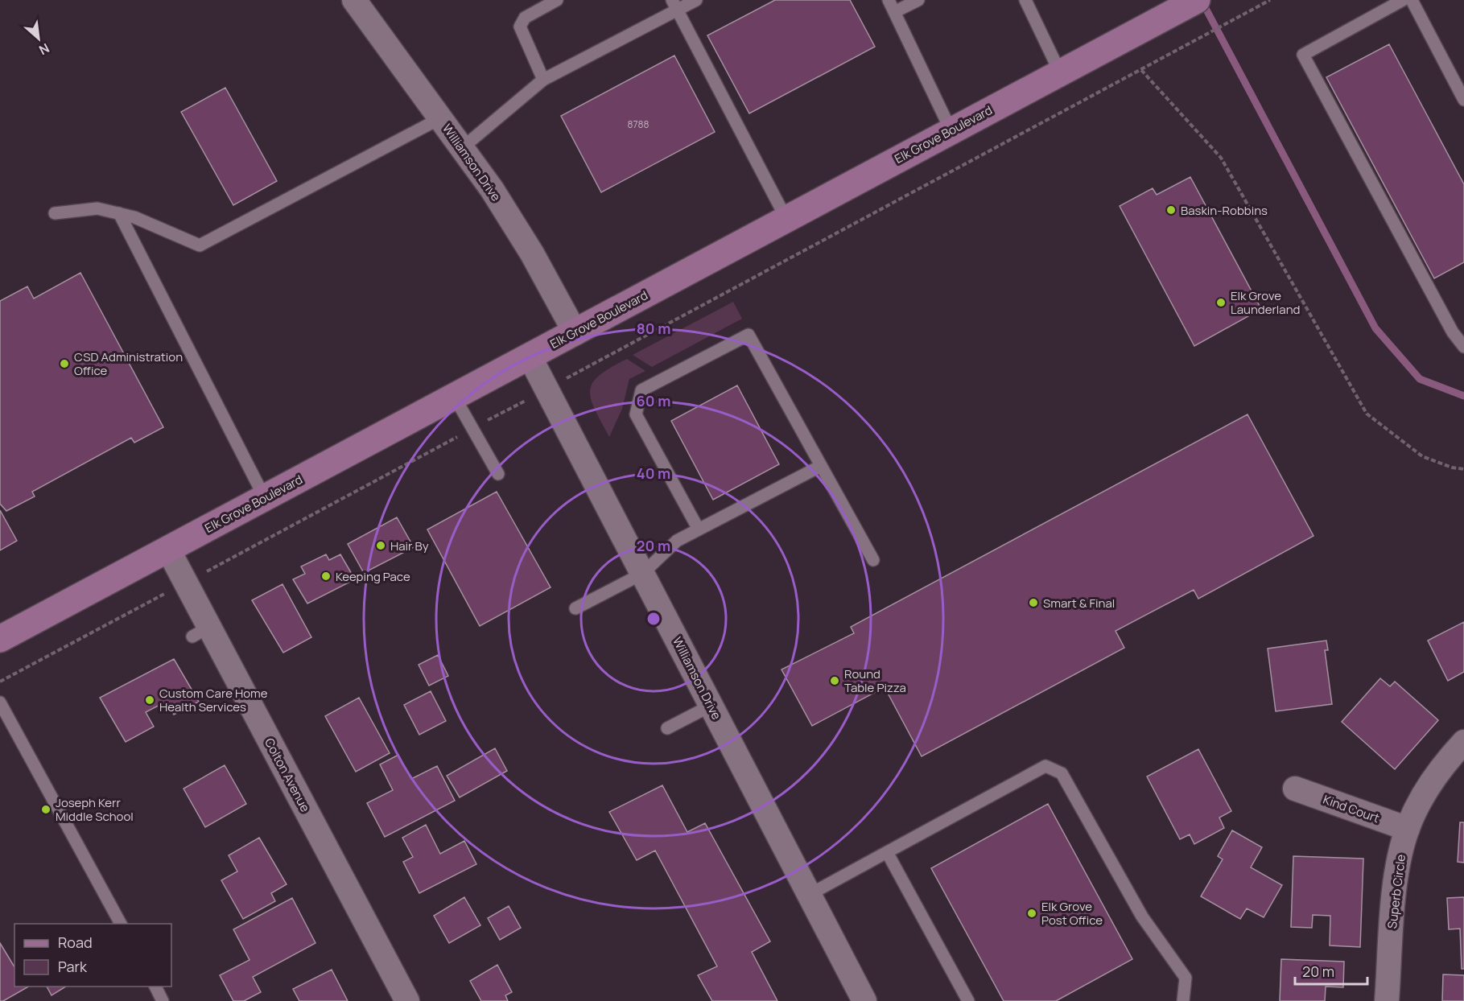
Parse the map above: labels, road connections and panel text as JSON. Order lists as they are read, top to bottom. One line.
{"streets":{"main road":["Elk Grove Boulevard"],"street":["Williamson Drive","Colton Avenue","Kind Court","Superb Circle"]},"crossings":[["Elk Grove Boulevard","Williamson Drive"],["Elk Grove Boulevard","Colton Avenue"],["Kind Court","Superb Circle"]],"places":["Baskin-Robbins","Elk Grove Launderland","CSD Administration Office","Hair By","Keeping Pace","Smart & Final","Round Table Pizza","Custom Care Home Health Services","Joseph Kerr Middle School","Elk Grove Post Office"],"house_numbers":["8788"],"legend":["Road","Park"],"scale_bar":"20 m","north":"bottom right","rings":["80 m","60 m","40 m","20 m"]}
